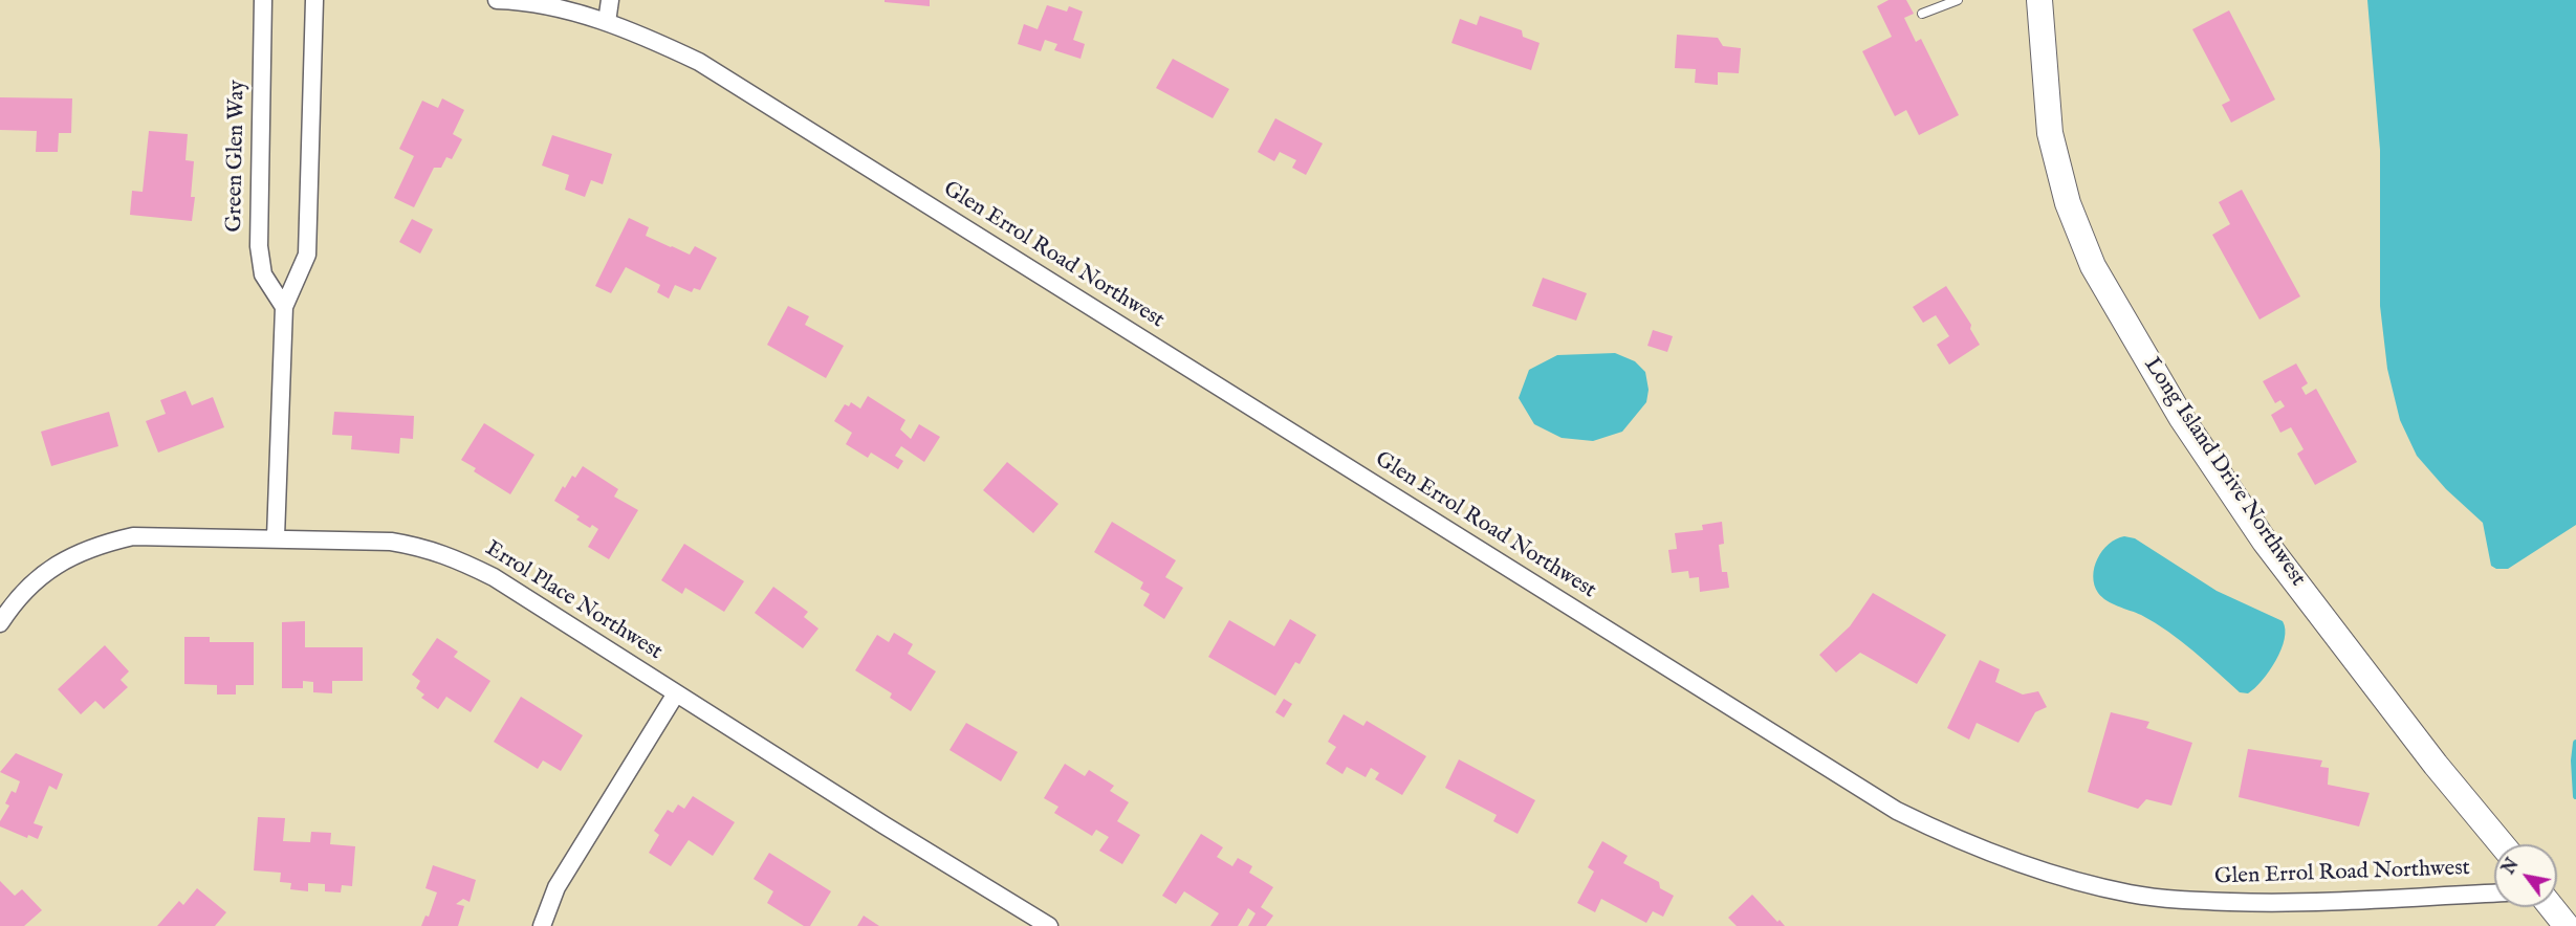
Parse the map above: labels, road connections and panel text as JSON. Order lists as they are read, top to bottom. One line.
{"streets":{"street":["Green Glen Way","Glen Errol Road Northwest","Long Island Drive Northwest","Errol Place Northwest"]},"north":"top left"}
